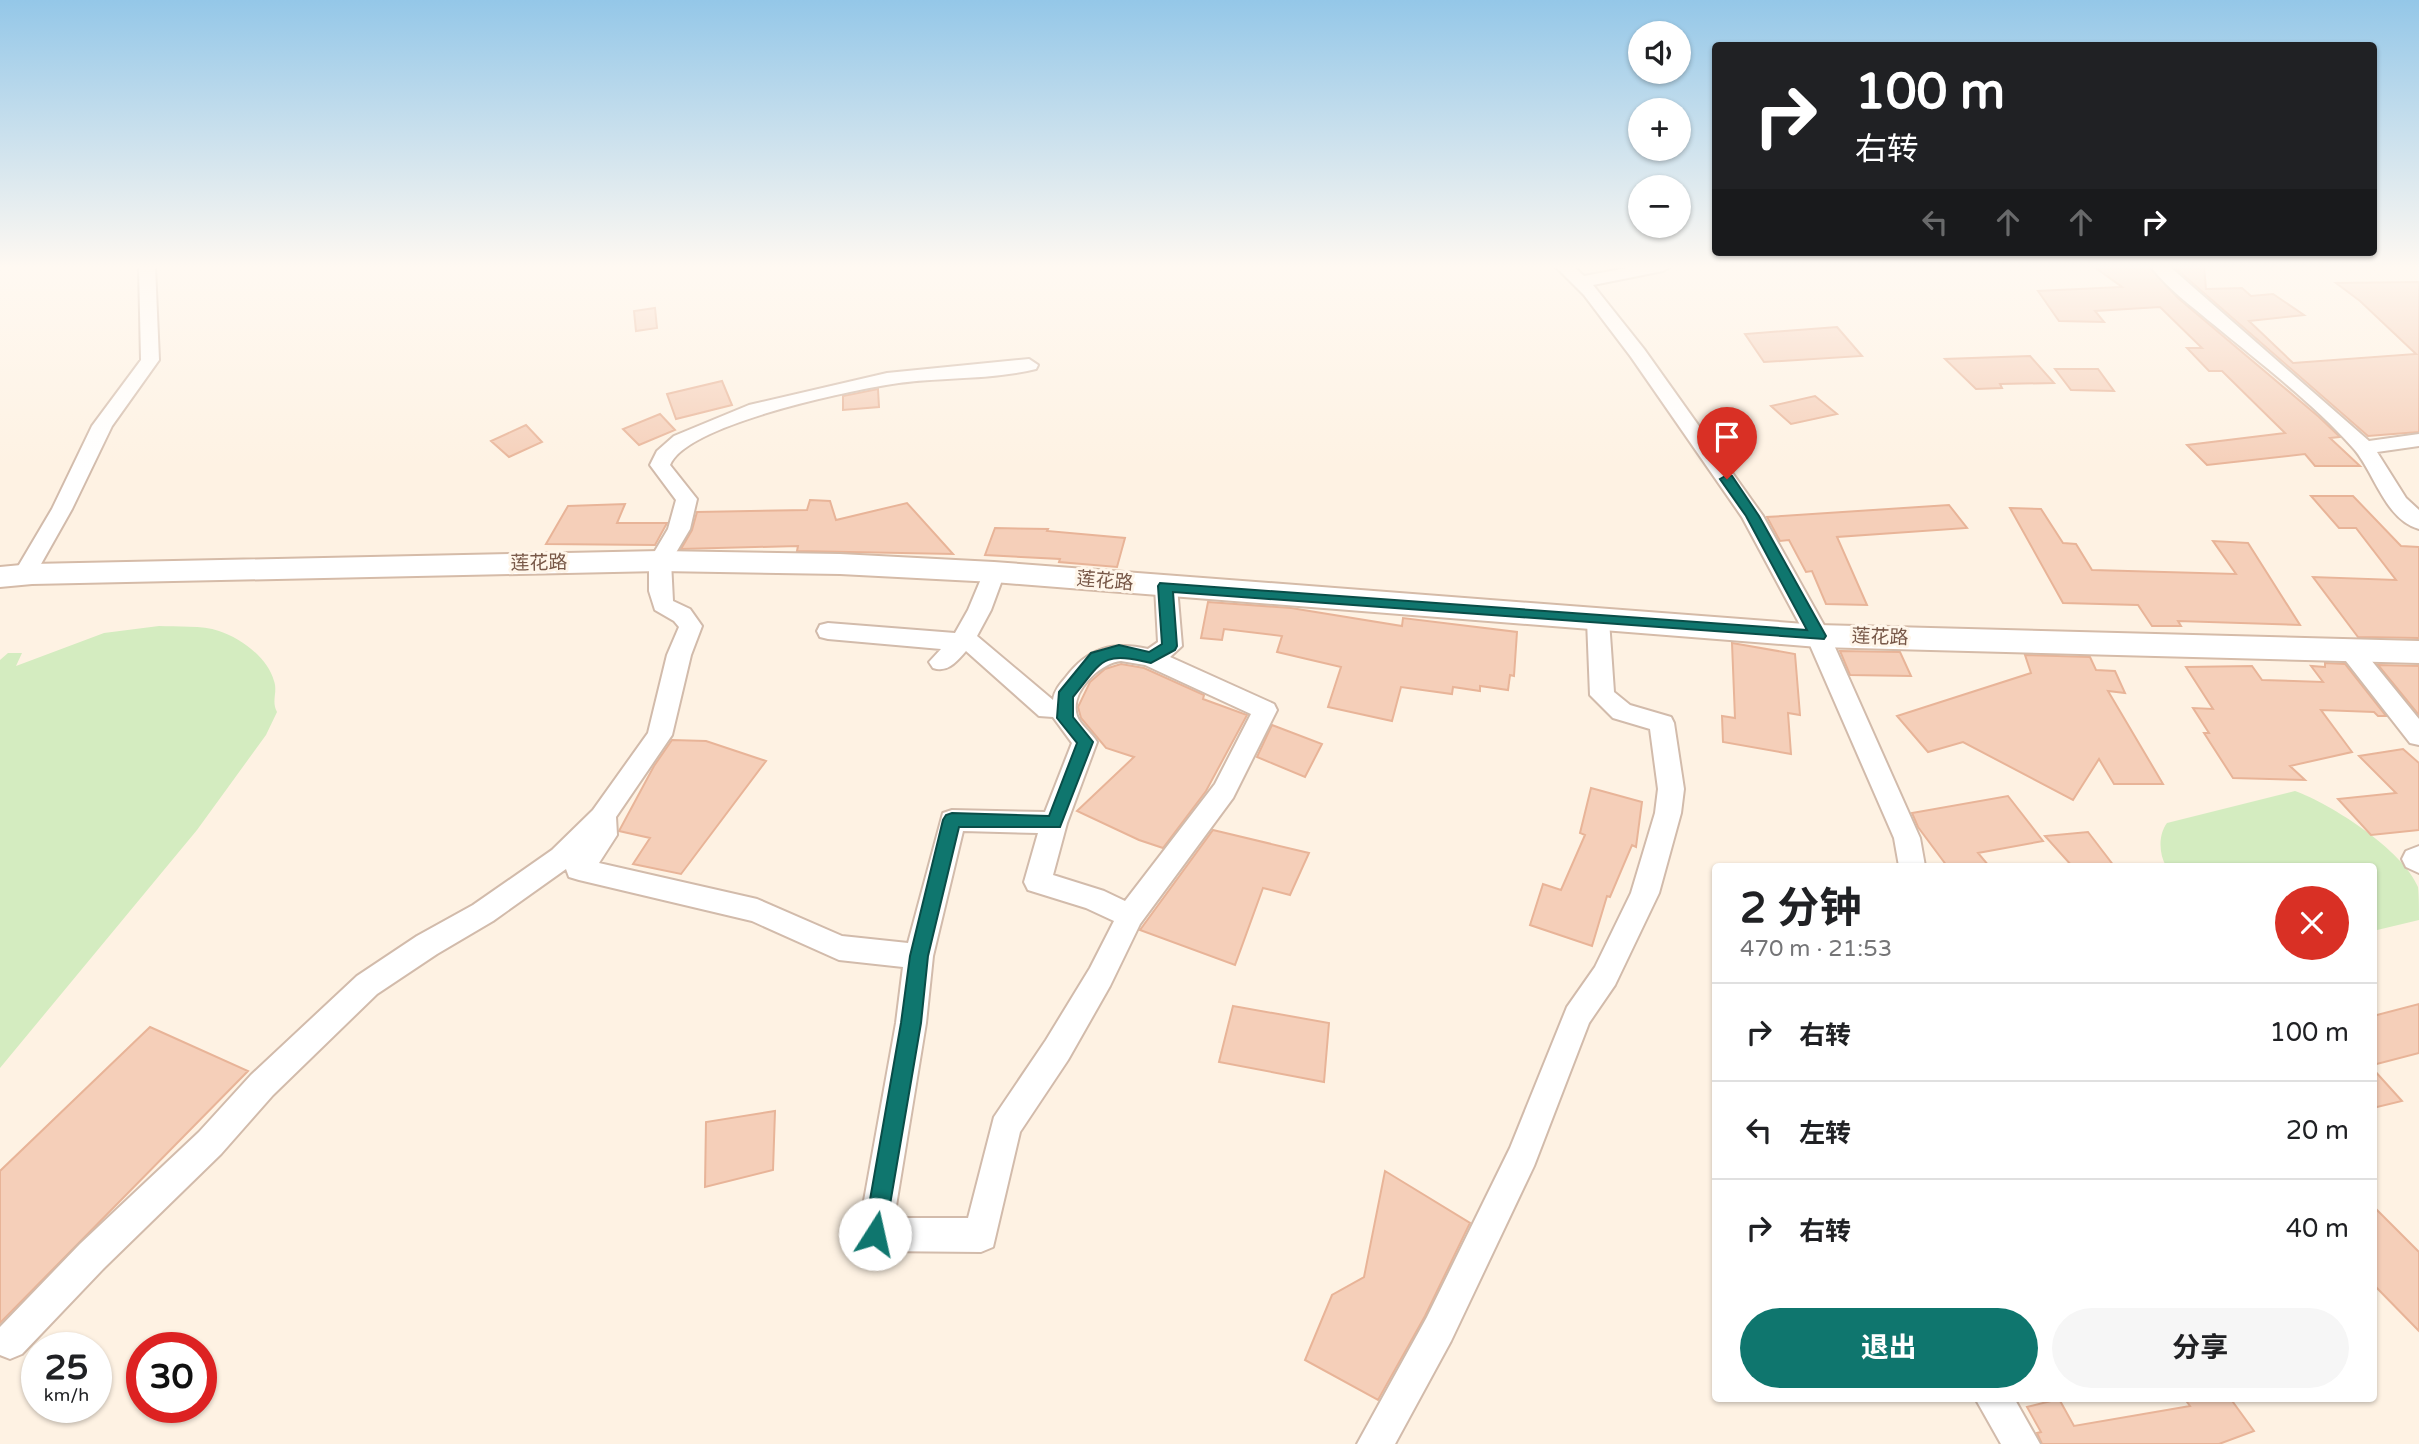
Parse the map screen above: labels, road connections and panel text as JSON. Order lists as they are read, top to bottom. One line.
{"streets":{"main road":["莲花路"]},"page":{"map_buttons":["+","−"],"turn":["100 m","右转"],"heading":["2 分钟","470 m · 21:53"],"list":[{"name":"右转","value":"100 m"},{"name":"左转","value":"20 m"},{"name":"右转","value":"40 m"}],"buttons":["退出","分享"],"speed":"25 km/h","limit":"30"}}
